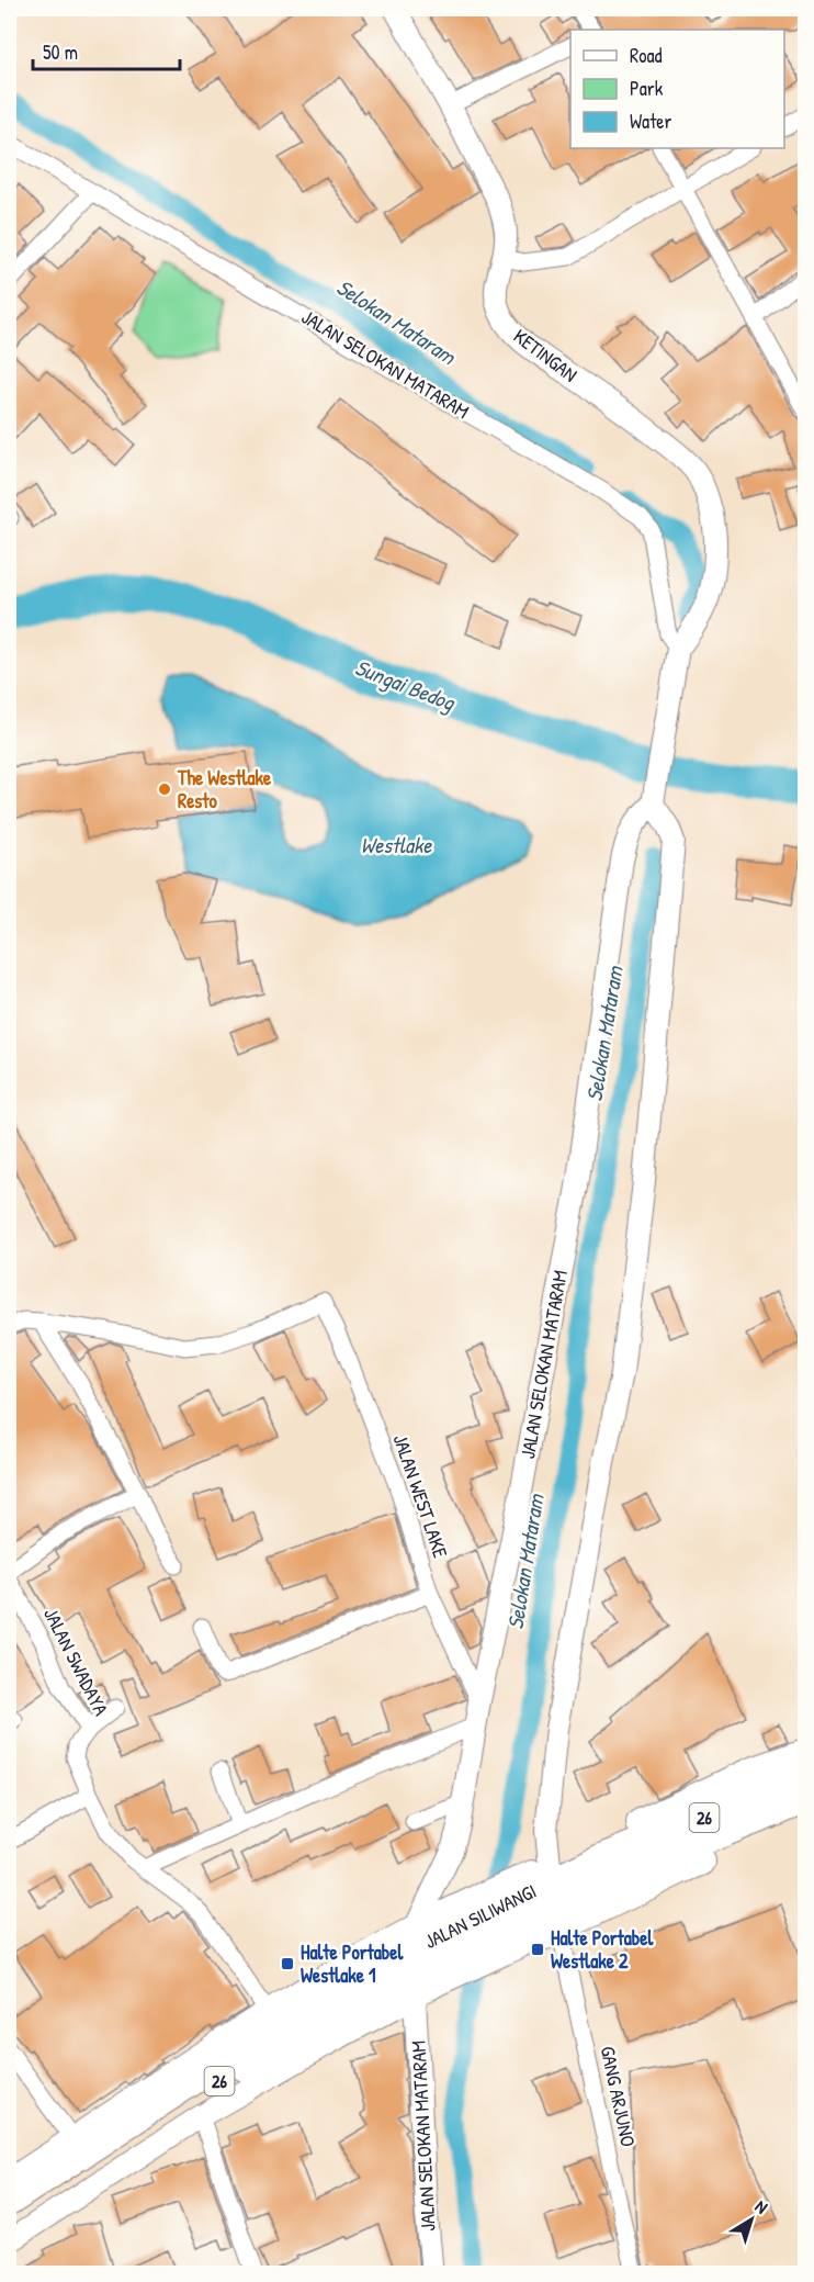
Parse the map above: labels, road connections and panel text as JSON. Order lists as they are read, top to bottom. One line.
{"streets":{"highway":["26","JALAN SILIWANGI"],"street":["KETINGAN","JALAN SELOKAN MATARAM","JALAN WEST LAKE","JALAN SWADAYA","GANG ARJUNO"]},"crossings":[["KETINGAN","JALAN SELOKAN MATARAM"],["JALAN SELOKAN MATARAM","JALAN WEST LAKE"],["JALAN SELOKAN MATARAM","JALAN SILIWANGI"]],"water":["Selokan Mataram","Sungai Bedog","Westlake"],"places":{"other":["The Westlake Resto"],"transit":["Halte Portabel Westlake 2","Halte Portabel Westlake 1"]},"legend":["Road","Park","Water"],"scale_bar":"50 m","north":"top right"}
